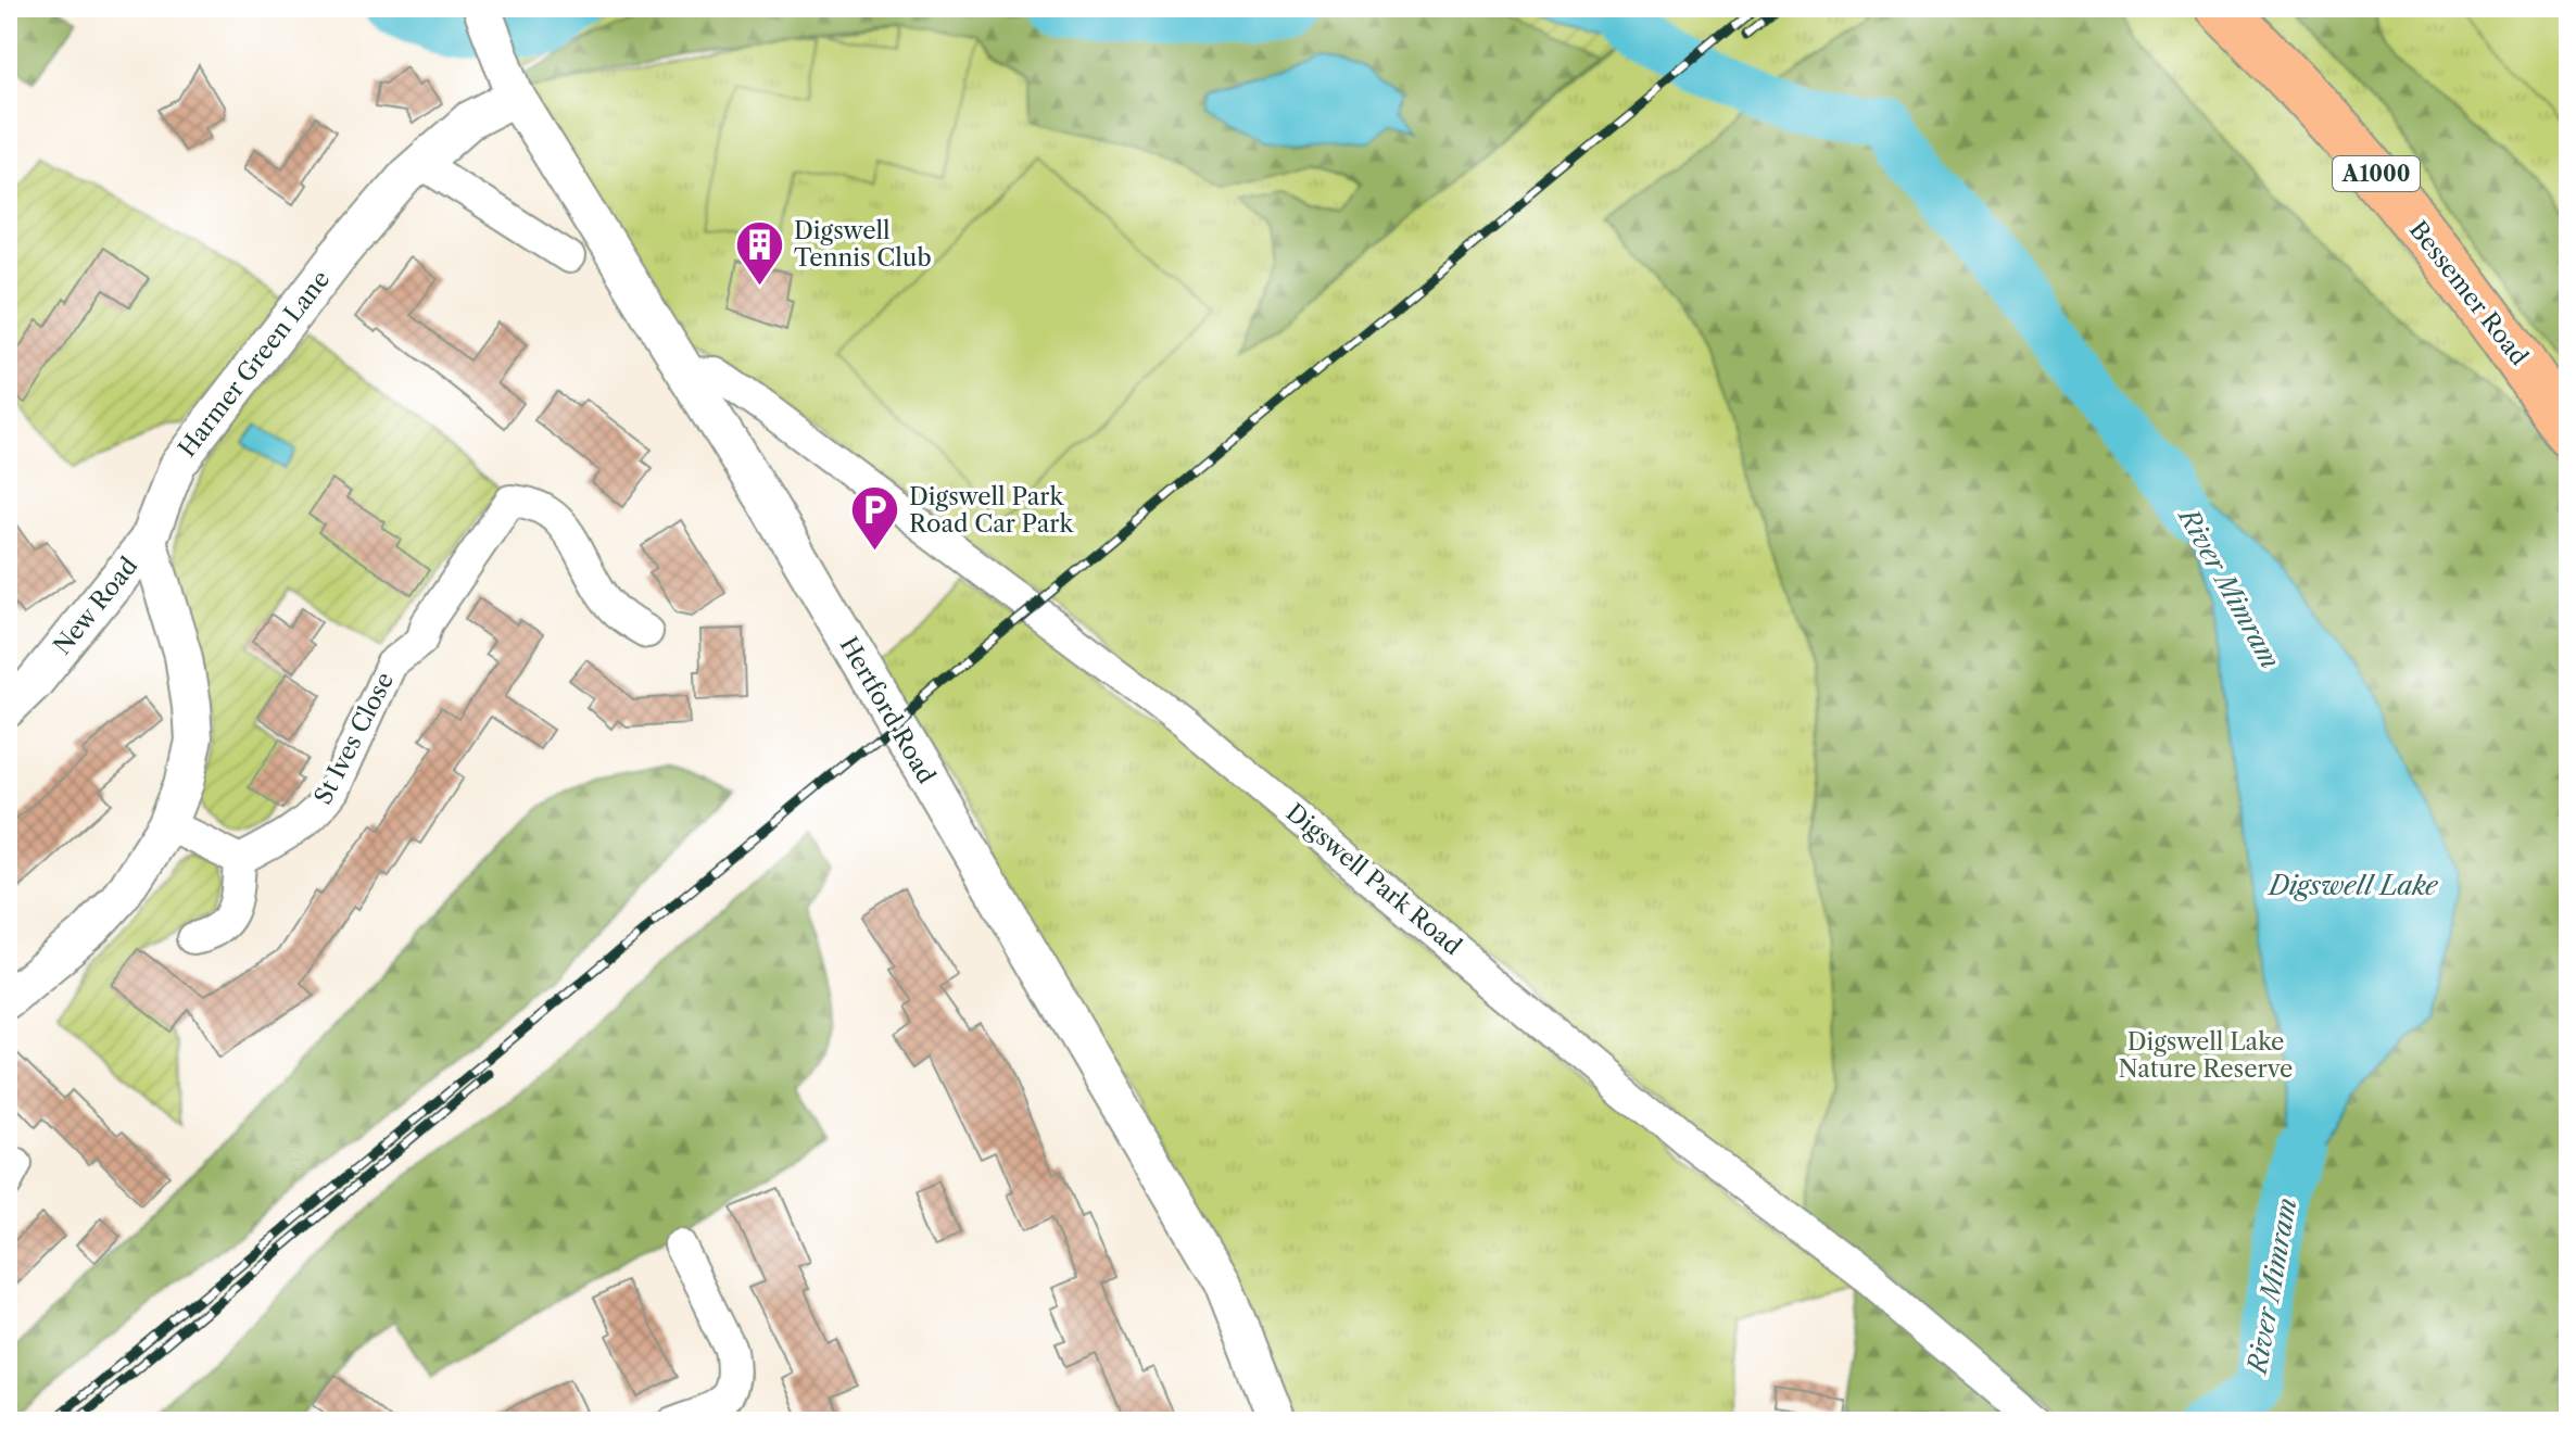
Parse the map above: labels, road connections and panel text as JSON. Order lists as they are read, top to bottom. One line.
{"streets":{"main road":["A1000","Bessemer Road"],"street":["Harmer Green Lane","New Road","Hertford Road","St Ives Close","Digswell Park Road"]},"crossings":[["Harmer Green Lane","New Road"],["Harmer Green Lane","Hertford Road"],["Hertford Road","Digswell Park Road"]],"water":["River Mimram","Digswell Lake"],"parks":["Digswell Lake Nature Reserve"],"places":{"building":["Digswell Tennis Club"],"parking":["Digswell Park Road Car Park"]}}
